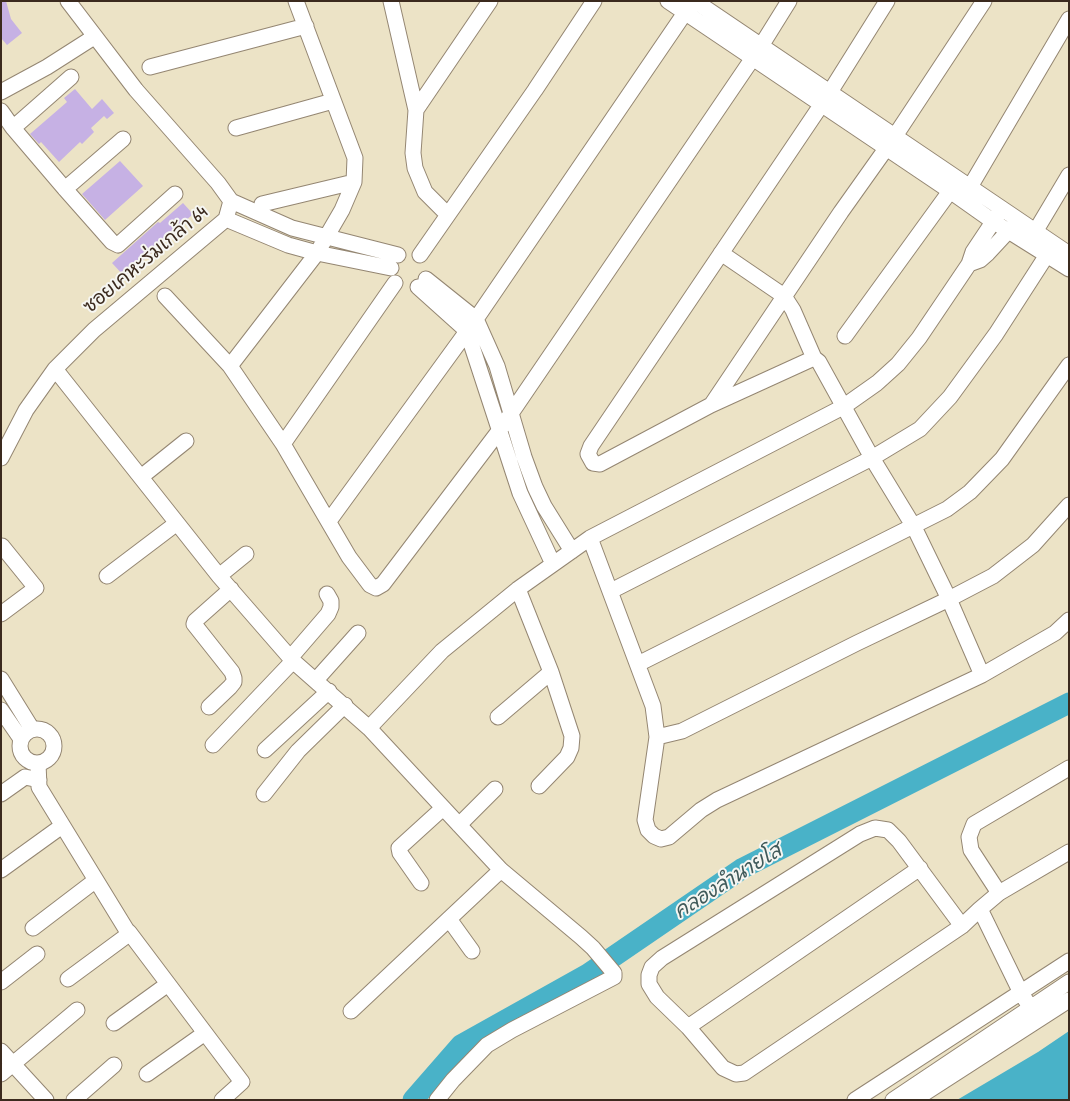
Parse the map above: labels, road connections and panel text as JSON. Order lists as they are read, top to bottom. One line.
{"streets":{"street":["ซอยเคหะร่มเกล้า 64"]},"water":["คลองลำนายโส"]}
